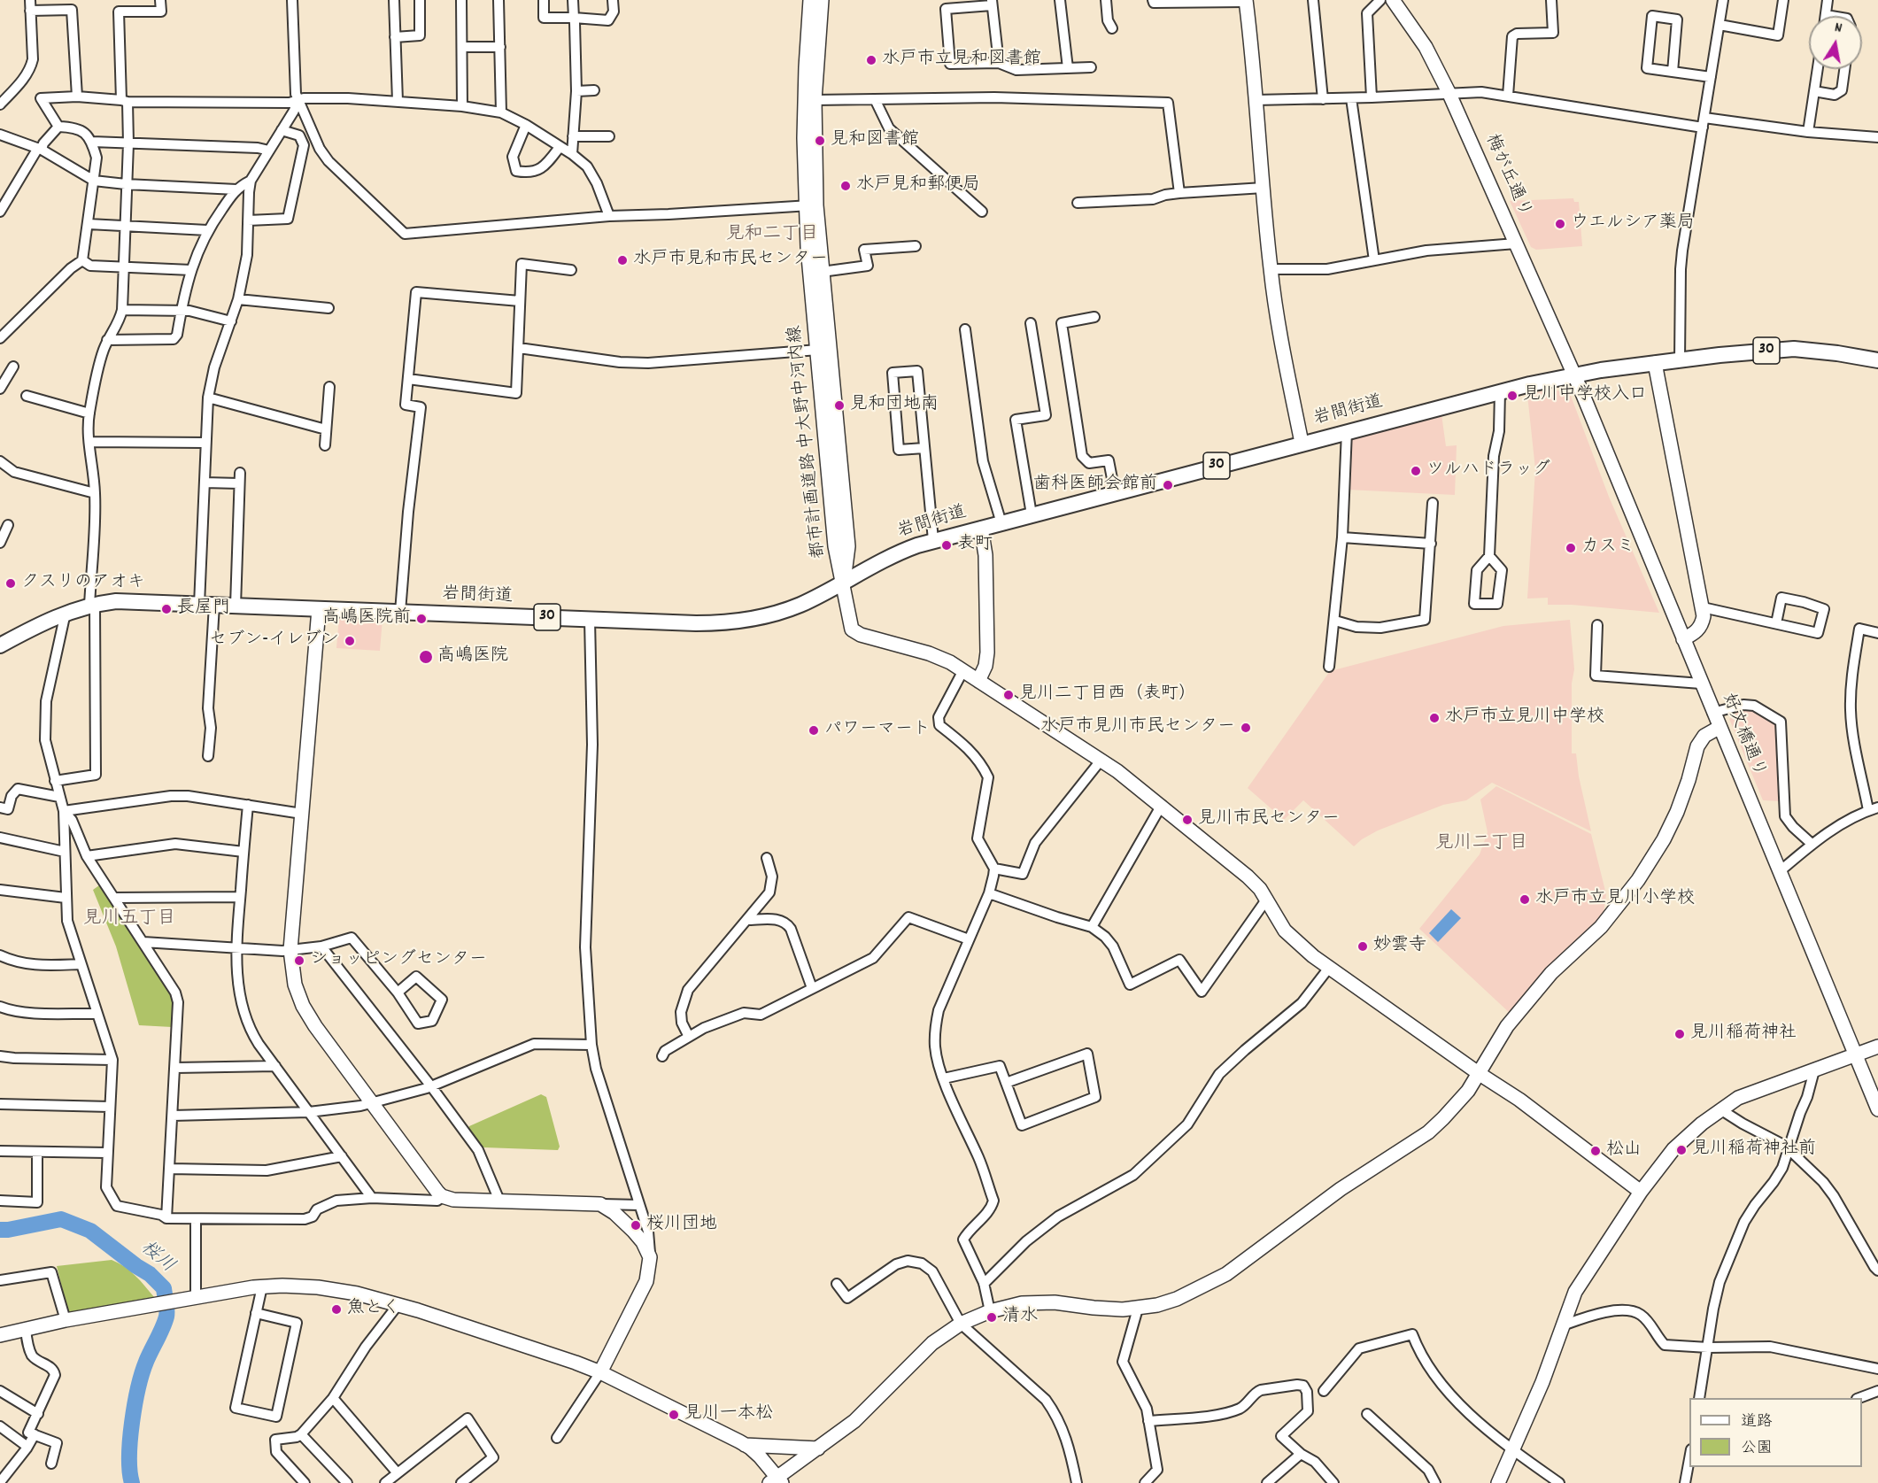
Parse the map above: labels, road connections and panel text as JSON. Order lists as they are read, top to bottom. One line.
{"streets":{"main road":["30","岩間街道"],"street":["梅が丘通り","都市計画道路 中大野中河内線","好文橋通り"]},"crossings":[["梅が丘通り","岩間街道"],["梅が丘通り","好文橋通り"],["岩間街道","都市計画道路 中大野中河内線"],["岩間街道","好文橋通り"]],"districts":["見和二丁目","見川二丁目","見川五丁目"],"water":["桜川"],"places":["水戸市立見和図書館","見和図書館","水戸見和郵便局","ウエルシア薬局","水戸市見和市民センター","見川中学校入口","見和団地南","ツルハドラッグ","歯科医師会館前","表町","カスミ","クスリのアオキ","長屋門","高嶋医院前","セブン-イレブン","高嶋医院","見川二丁目西（表町）","水戸市立見川中学校","水戸市見川市民センター","パワーマート","見川市民センター","水戸市立見川小学校","妙雲寺","ショッピングセンター","見川稲荷神社","見川稲荷神社前","松山","桜川団地","魚とく","清水","見川一本松"],"legend":["道路","公園"],"north":"top"}
